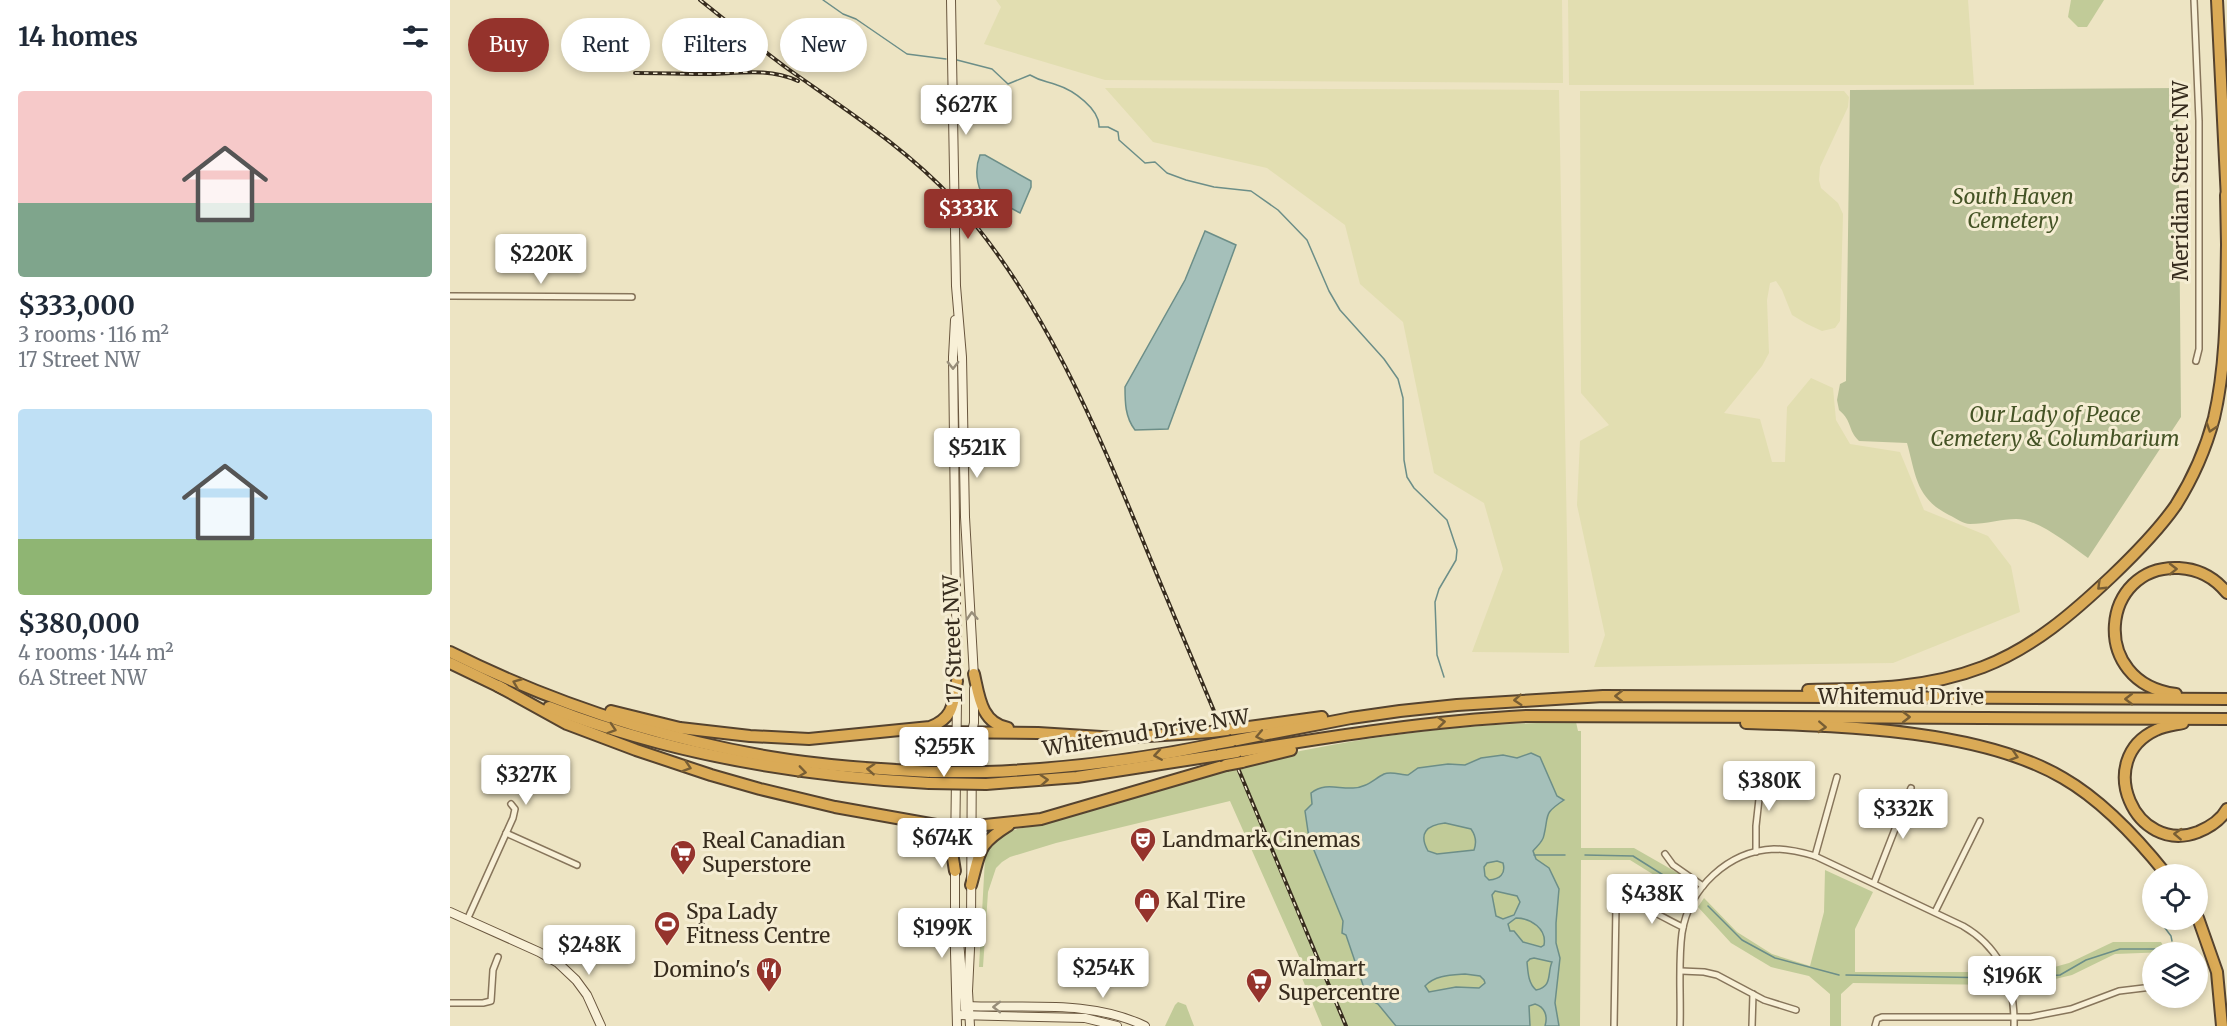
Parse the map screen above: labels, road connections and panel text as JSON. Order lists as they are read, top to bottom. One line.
{"streets":{"highway":["Whitemud Drive","Whitemud Drive NW"],"main road":["17 Street NW"],"street":["Meridian Street NW"]},"crossings":[["Whitemud Drive","Whitemud Drive NW"]],"parks":["South Haven Cemetery","Our Lady of Peace Cemetery & Columbarium"],"places":{"theatre":["Landmark Cinemas"],"supermarket":["Real Canadian Superstore","Walmart Supercentre"],"shop":["Kal Tire"],"sports":["Spa Lady Fitness Centre"],"restaurant":["Domino's"]},"page":{"heading":"14 homes","chip":["Buy","Rent","Filters","New"],"list":[{"name":"$333,000","note":"3 rooms · 116 m² · 17 Street NW"},{"name":"$380,000","note":"4 rooms · 144 m² · 6A Street NW"}],"price":["$627K","$333K","$220K","$521K","$255K","$327K","$380K","$332K","$674K","$438K","$199K","$248K","$254K","$196K"]}}
